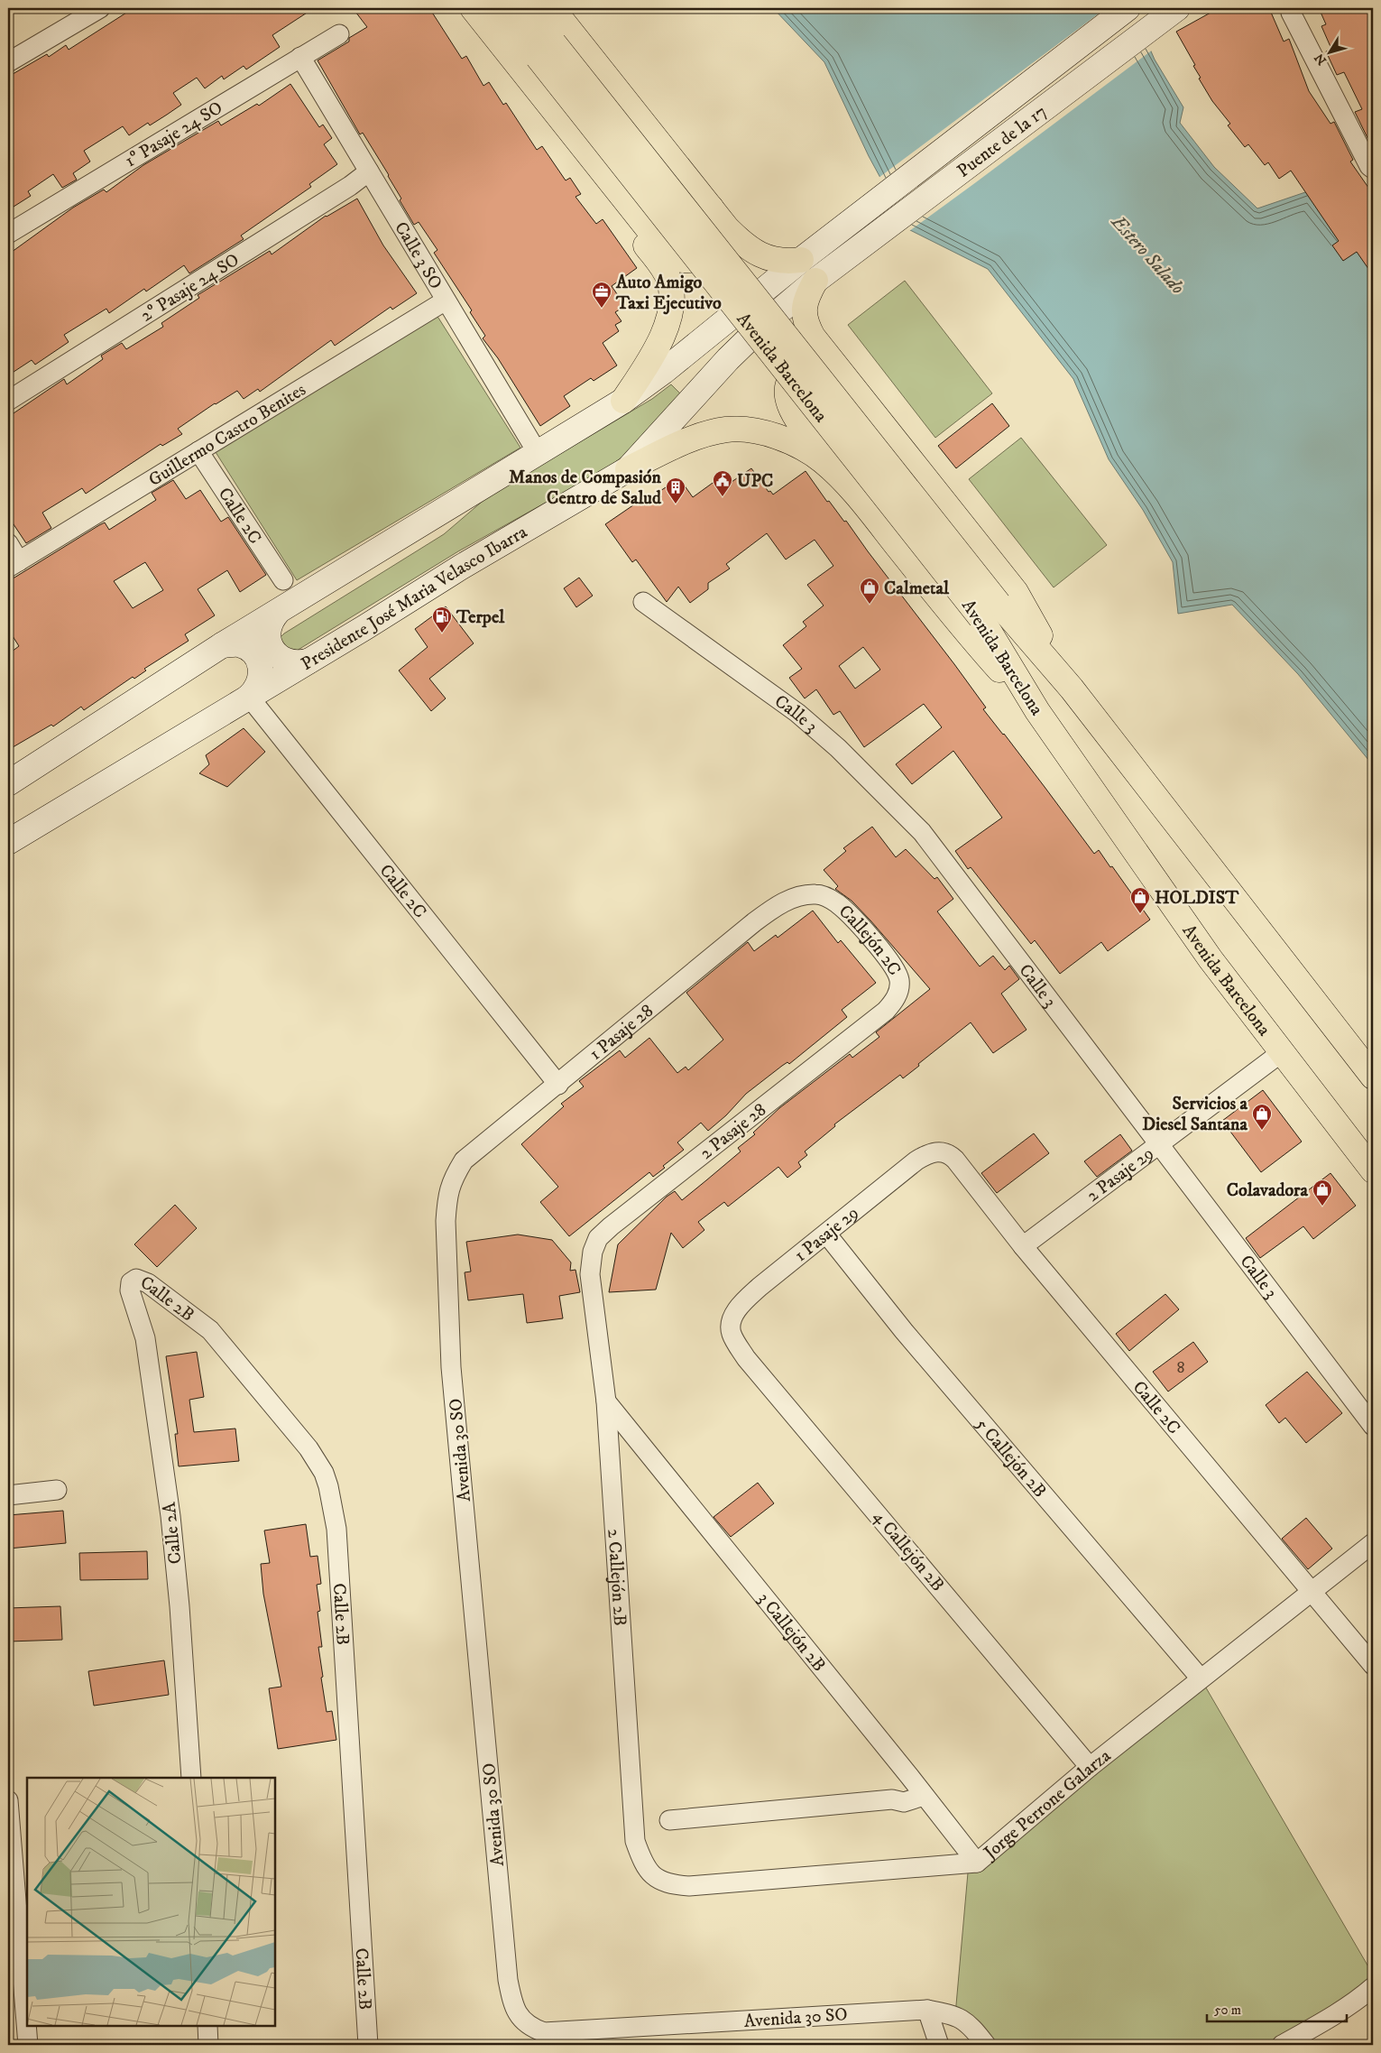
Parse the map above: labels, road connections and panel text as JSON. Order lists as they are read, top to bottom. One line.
{"streets":{"main road":["Puente de la 17","Avenida Barcelona","Presidente José Maria Velasco Ibarra"],"street":["1º Pasaje 24 SO","Calle 3 SO","2º Pasaje 24 SO","Guillermo Castro Benites","Calle 2C","Calle 3","Callejón 2C","1 Pasaje 28","2 Pasaje 28","2 Pasaje 29","1 Pasaje 29","Calle 2B","Avenida 30 SO","5 Callejón 2B","Calle 2A","4 Callejón 2B","2 Callejón 2B","3 Callejón 2B","Jorge Perrone Galarza"]},"crossings":[["1º Pasaje 24 SO","Calle 3 SO"],["Puente de la 17","Presidente José Maria Velasco Ibarra"],["Calle 3 SO","2º Pasaje 24 SO"],["Calle 3 SO","Guillermo Castro Benites"],["Avenida Barcelona","2 Pasaje 29"],["Guillermo Castro Benites","Calle 2C"],["Calle 2C","Presidente José Maria Velasco Ibarra"],["Calle 2C","1 Pasaje 28"],["Calle 2C","2 Pasaje 29"],["Calle 2C","1 Pasaje 29"],["Calle 2C","Jorge Perrone Galarza"],["Calle 3","2 Pasaje 29"],["Callejón 2C","1 Pasaje 28"],["Callejón 2C","2 Pasaje 28"],["1 Pasaje 28","Avenida 30 SO"],["2 Pasaje 28","2 Callejón 2B"],["1 Pasaje 29","5 Callejón 2B"],["1 Pasaje 29","4 Callejón 2B"],["Calle 2B","Calle 2A"],["5 Callejón 2B","Jorge Perrone Galarza"],["4 Callejón 2B","Jorge Perrone Galarza"],["2 Callejón 2B","3 Callejón 2B"],["2 Callejón 2B","Jorge Perrone Galarza"],["3 Callejón 2B","Jorge Perrone Galarza"]],"water":["Estero Salado"],"places":{"office":["Auto Amigo Taxi Ejecutivo"],"public building":["UPC"],"building":["Manos de Compasión Centro de Salud"],"shop":["Calmetal","HOLDIST","Servicios a Diesel Santana","Colavadora"],"fuel station":["Terpel"]},"house_numbers":["8"],"scale_bar":"50 m","north":"bottom left"}
